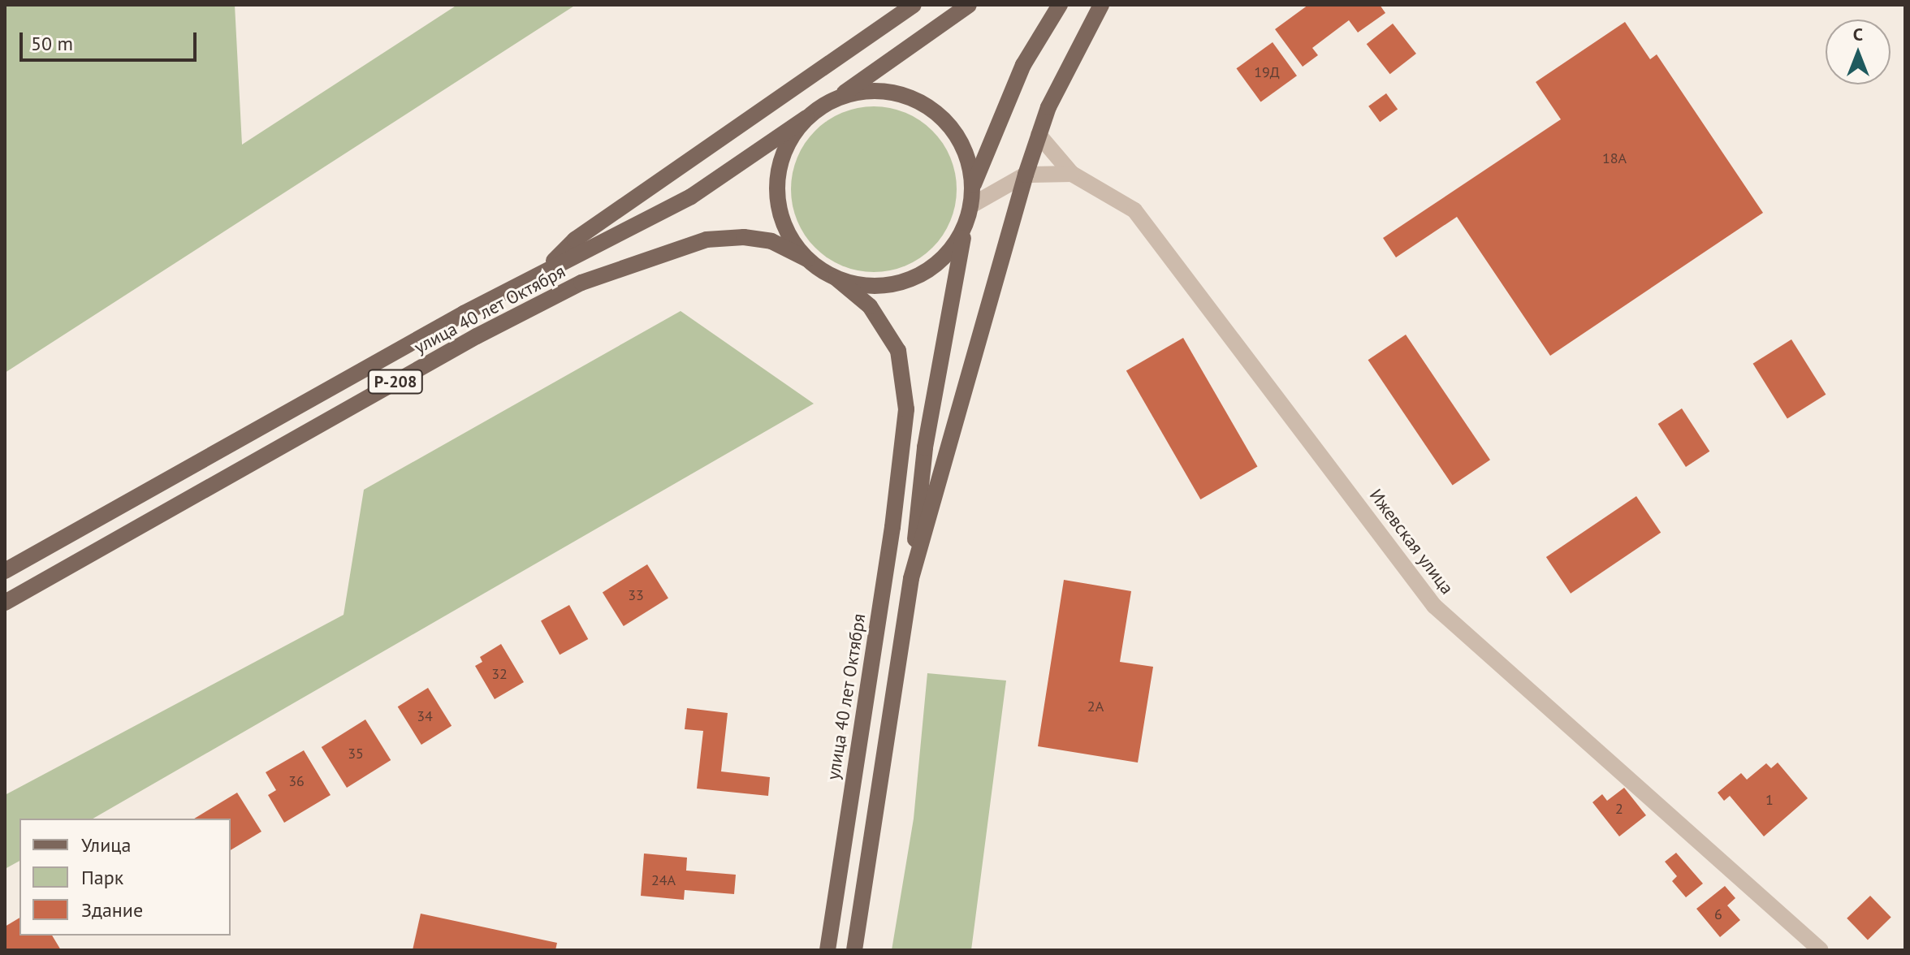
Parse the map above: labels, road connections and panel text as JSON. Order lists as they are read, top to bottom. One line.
{"streets":{"main road":["улица 40 лет Октября","Р-208"],"street":["Ижевская улица"]},"house_numbers":["19Д","18А","33","32","2А","34","35","36","1","2","24А","6"],"legend":["Улица","Парк","Здание"],"scale_bar":"50 m","north":"top"}
